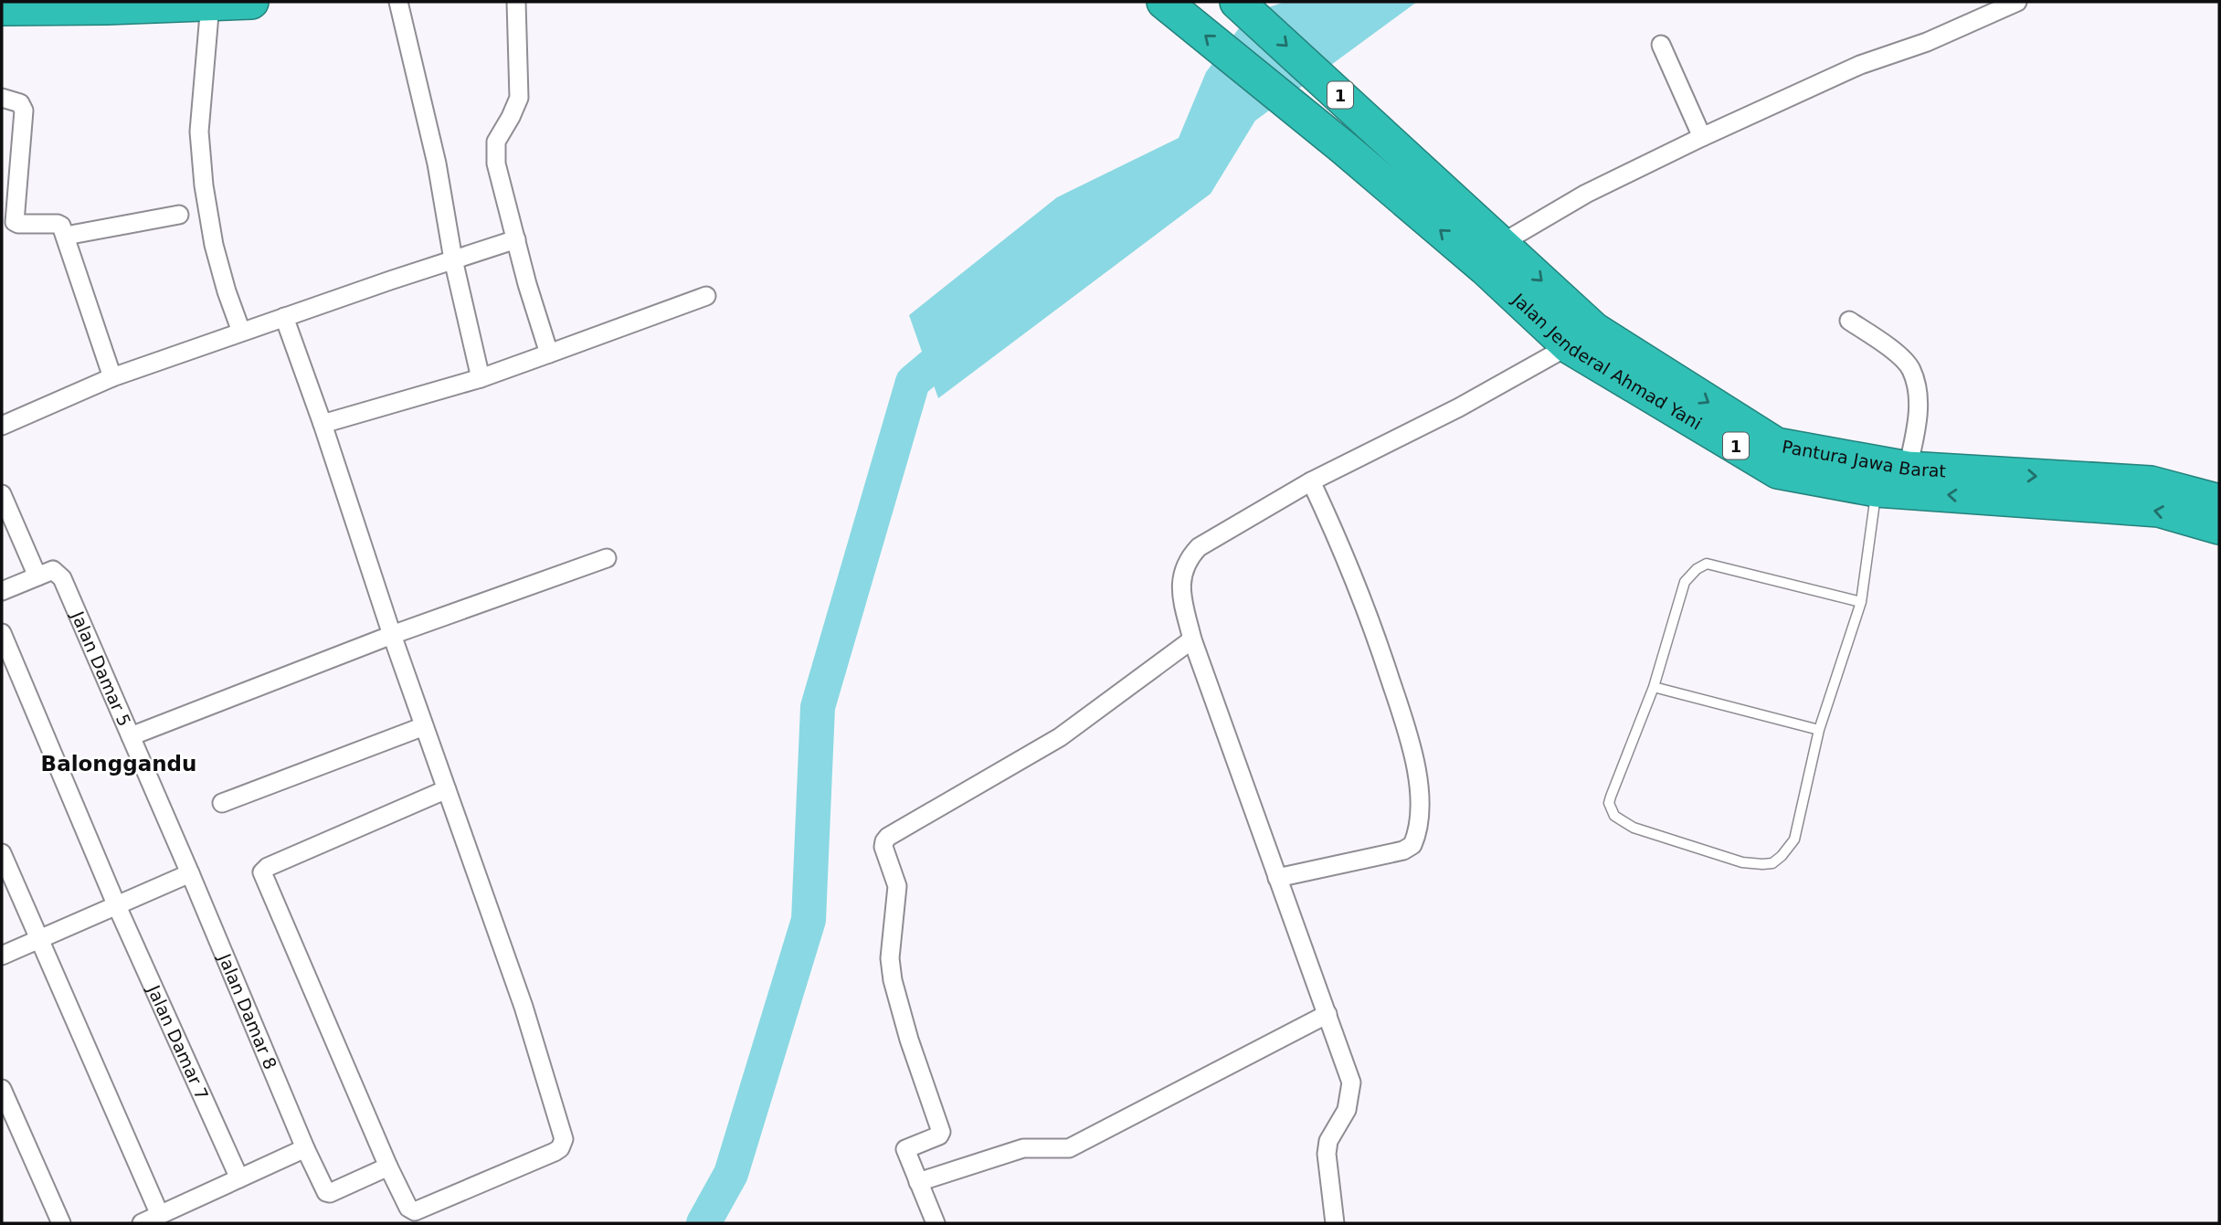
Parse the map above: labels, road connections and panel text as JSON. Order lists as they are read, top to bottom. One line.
{"streets":{"highway":["1","Jalan Jenderal Ahmad Yani","Pantura Jawa Barat"],"street":["Jalan Damar 5","Jalan Damar 8","Jalan Damar 7"]},"crossings":[["1","Pantura Jawa Barat"],["Jalan Jenderal Ahmad Yani","Pantura Jawa Barat"],["Jalan Damar 5","Jalan Damar 8"]],"one_way":["Jalan Jenderal Ahmad Yani"],"districts":["Balonggandu"]}
